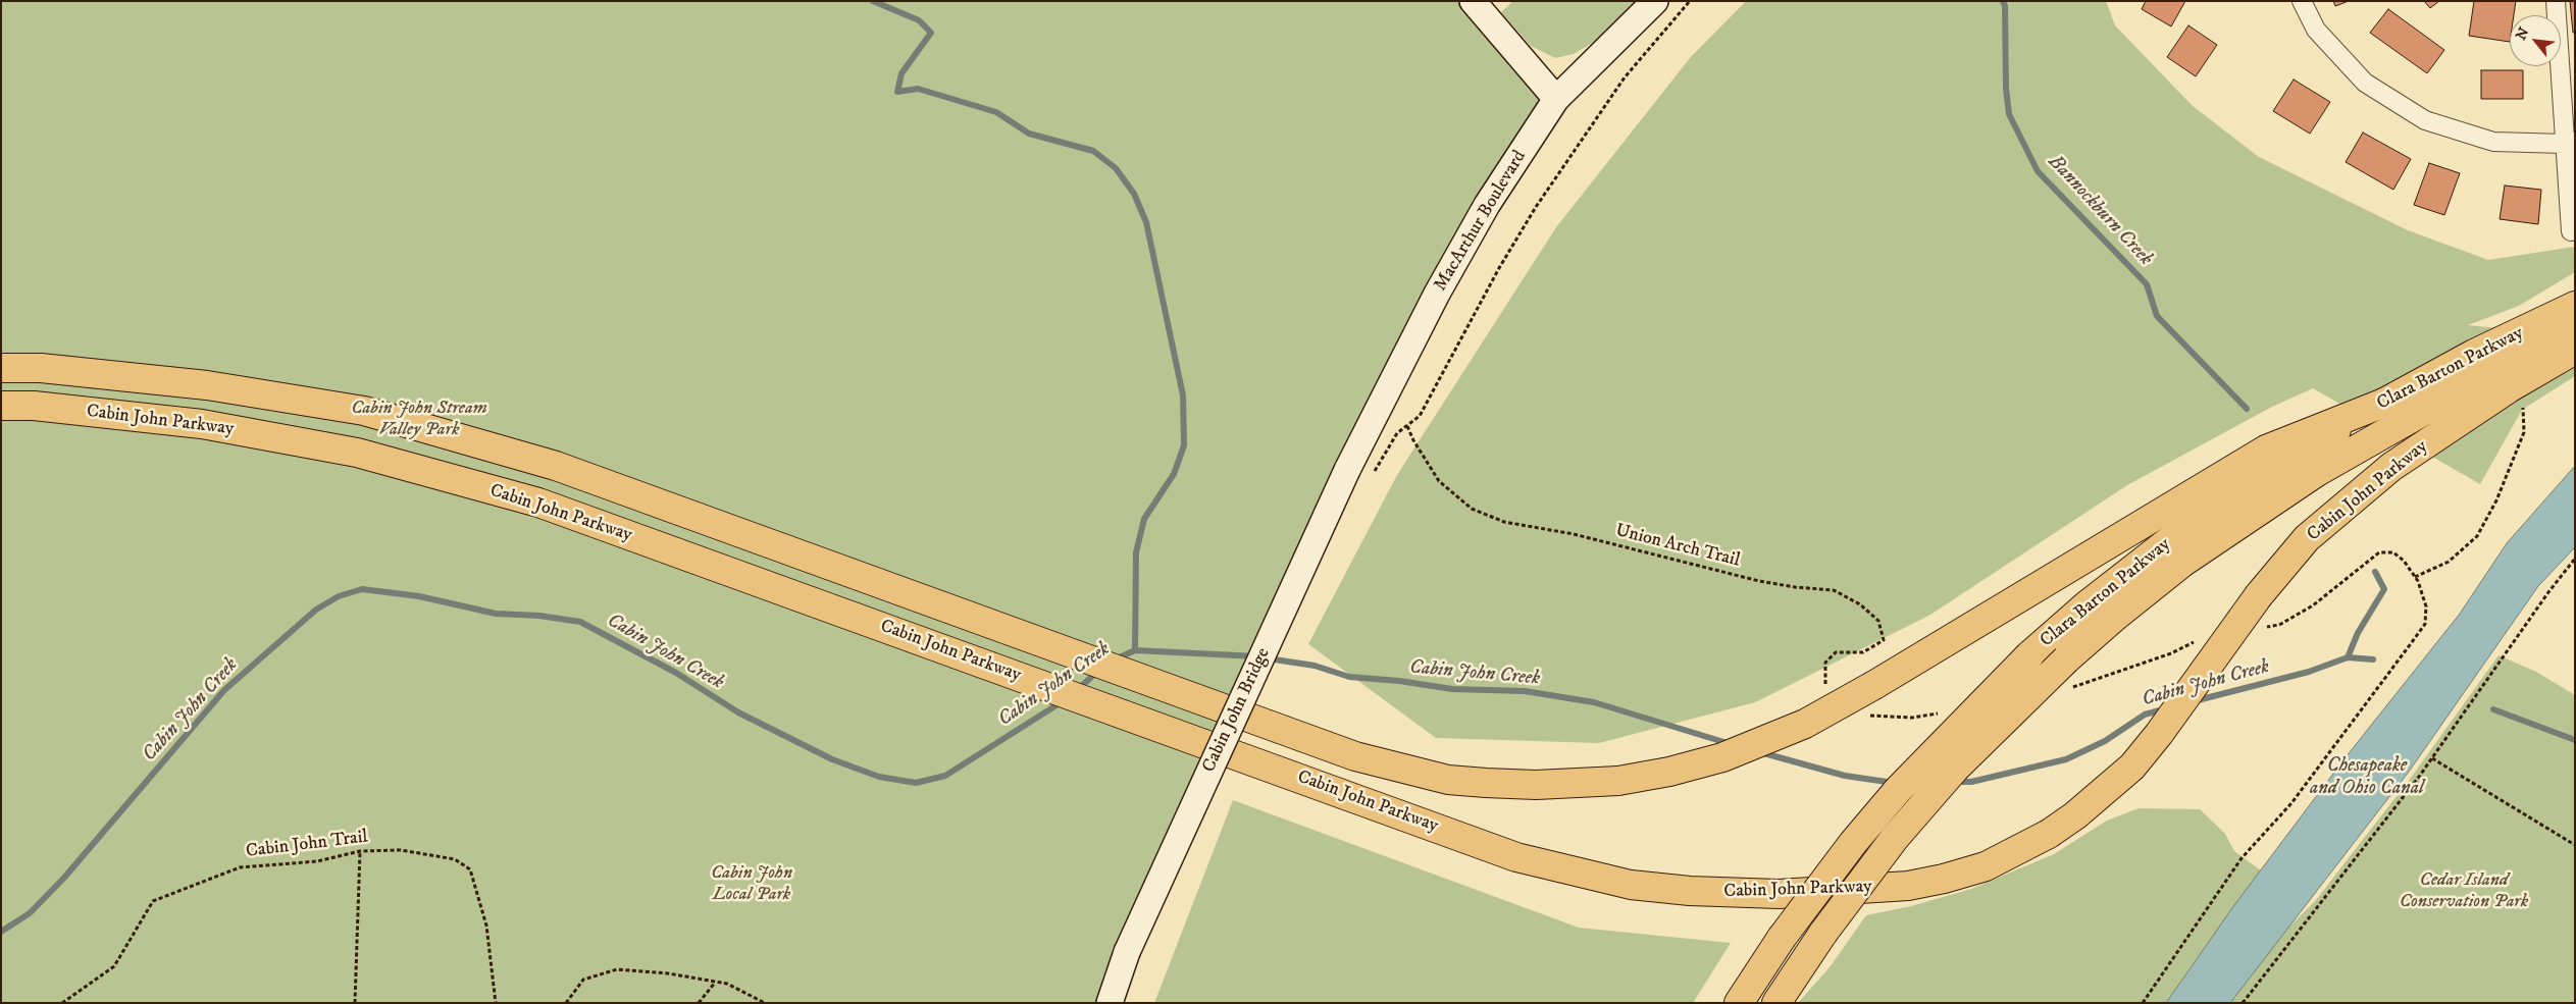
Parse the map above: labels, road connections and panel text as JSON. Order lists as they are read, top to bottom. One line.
{"streets":{"main road":["MacArthur Boulevard","Clara Barton Parkway","Cabin John Parkway","Cabin John Bridge"],"path":["Union Arch Trail","Cabin John Trail"]},"crossings":[["MacArthur Boulevard","Cabin John Bridge"]],"water":["Bannockburn Creek","Cabin John Creek","Chesapeake and Ohio Canal"],"parks":["Cabin John Stream Valley Park","Cabin John Local Park","Cedar Island Conservation Park"],"north":"top left"}
